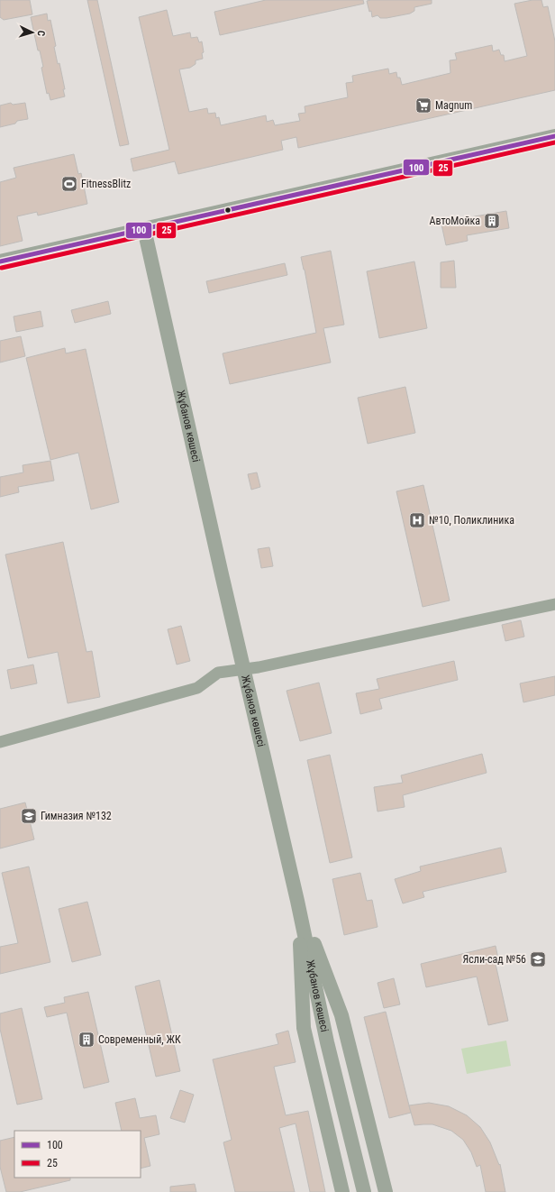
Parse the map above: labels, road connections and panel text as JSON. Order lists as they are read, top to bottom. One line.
{"streets":{"main road":["Жұбанов көшесі"]},"places":{"supermarket":["Magnum"],"sports":["FitnessBlitz"],"building":["АвтоМойка","Современный, ЖК"],"hospital":["№10, Поликлиника"],"school or university":["Гимназия №132","Ясли-сад №56"]},"lines":["transit line 100","transit line 25"],"legend":["100","25"],"north":"right"}
